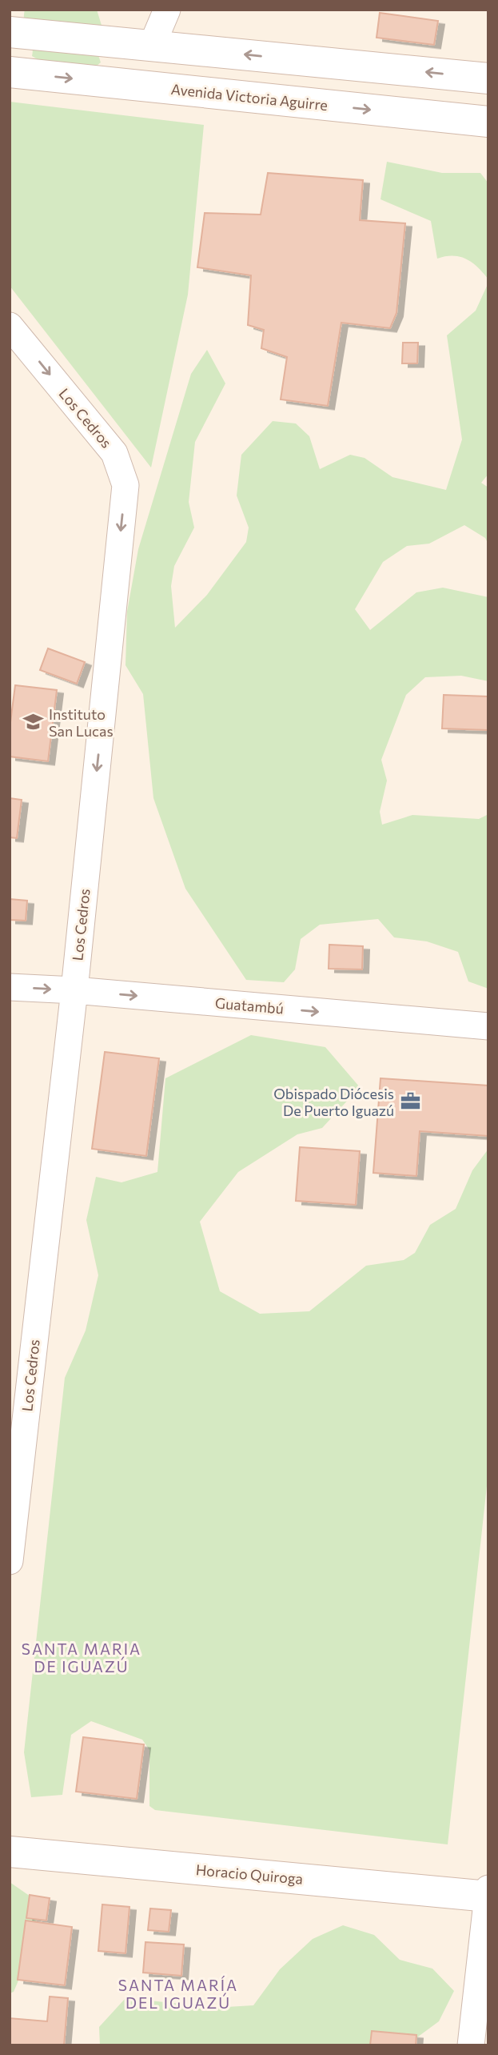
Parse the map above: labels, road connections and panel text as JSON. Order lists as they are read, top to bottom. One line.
{"streets":{"main road":["Avenida Victoria Aguirre","Horacio Quiroga"],"street":["Los Cedros","Guatambú"]},"crossings":[["Los Cedros","Guatambú"]],"one_way":["Los Cedros","Guatambú"],"districts":["SANTA MARIA DE IGUAZÚ","SANTA MARÍA DEL IGUAZÚ"],"places":{"school or university":["Instituto San Lucas"],"office":["Obispado Diócesis De Puerto Iguazú"]}}
